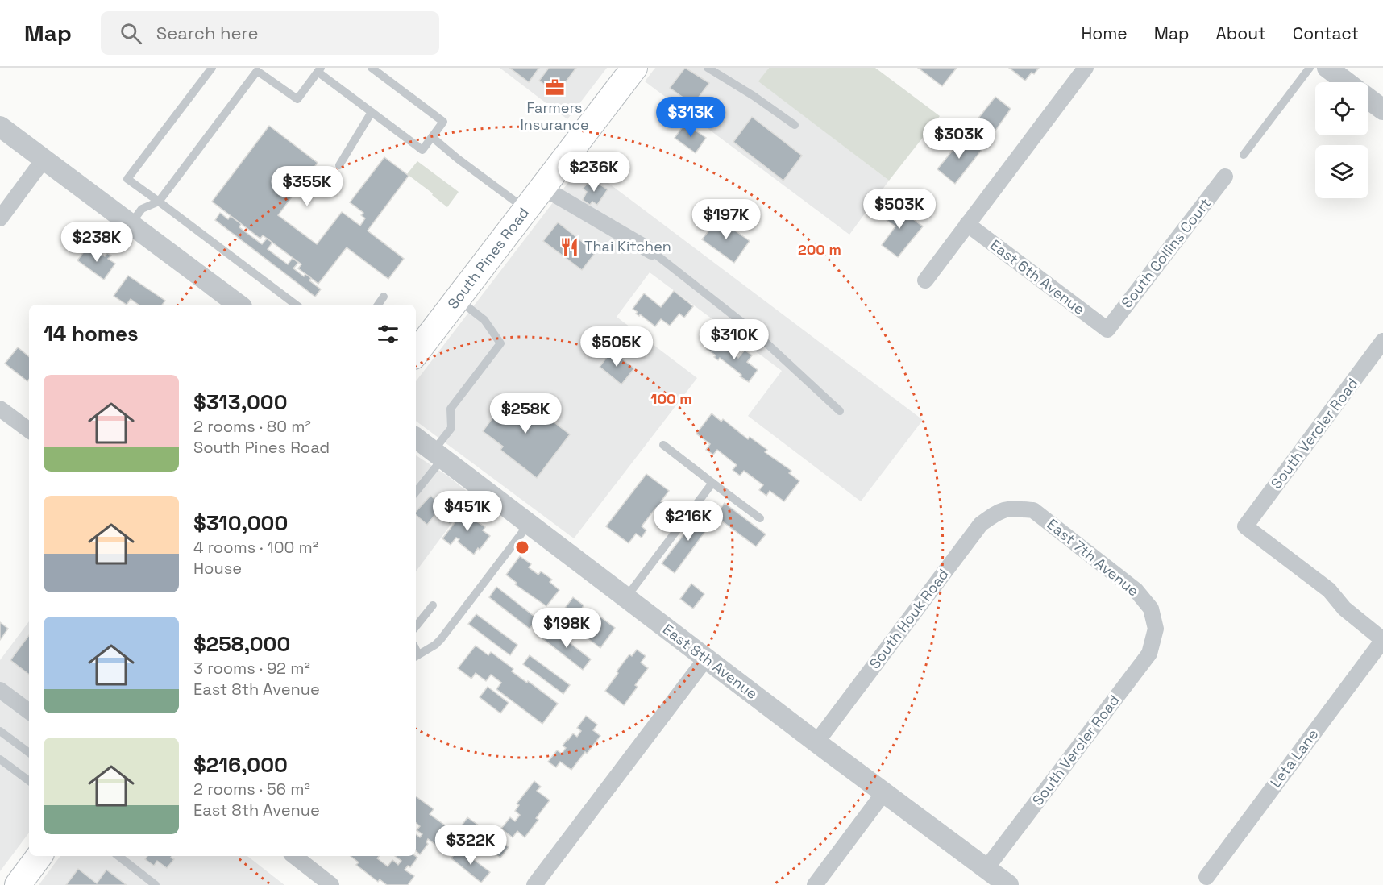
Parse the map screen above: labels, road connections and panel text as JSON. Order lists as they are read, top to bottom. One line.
{"streets":{"main road":["South Pines Road"],"street":["South Collins Court","East 6th Avenue","South Vercler Road","East 7th Avenue","South Houk Road","East 8th Avenue","Leta Lane"]},"crossings":[["South Collins Court","East 6th Avenue"],["South Vercler Road","East 7th Avenue"],["South Vercler Road","East 8th Avenue"],["South Vercler Road","Leta Lane"],["East 7th Avenue","South Houk Road"],["South Houk Road","East 8th Avenue"]],"places":{"office":["Farmers Insurance"],"restaurant":["Thai Kitchen"]},"page":{"header":"Map","search":"Search here","nav":["Home","Map","About","Contact"],"price":["$313K","$303K","$236K","$355K","$503K","$197K","$238K","$310K","$505K","$258K","$451K","$216K","$198K","$322K"],"heading":"14 homes","list":[{"name":"$313,000","note":"2 rooms · 80 m² · South Pines Road"},{"name":"$310,000","note":"4 rooms · 100 m² · House"},{"name":"$258,000","note":"3 rooms · 92 m² · East 8th Avenue"},{"name":"$216,000","note":"2 rooms · 56 m² · East 8th Avenue"}]},"rings":["200 m","100 m"]}
